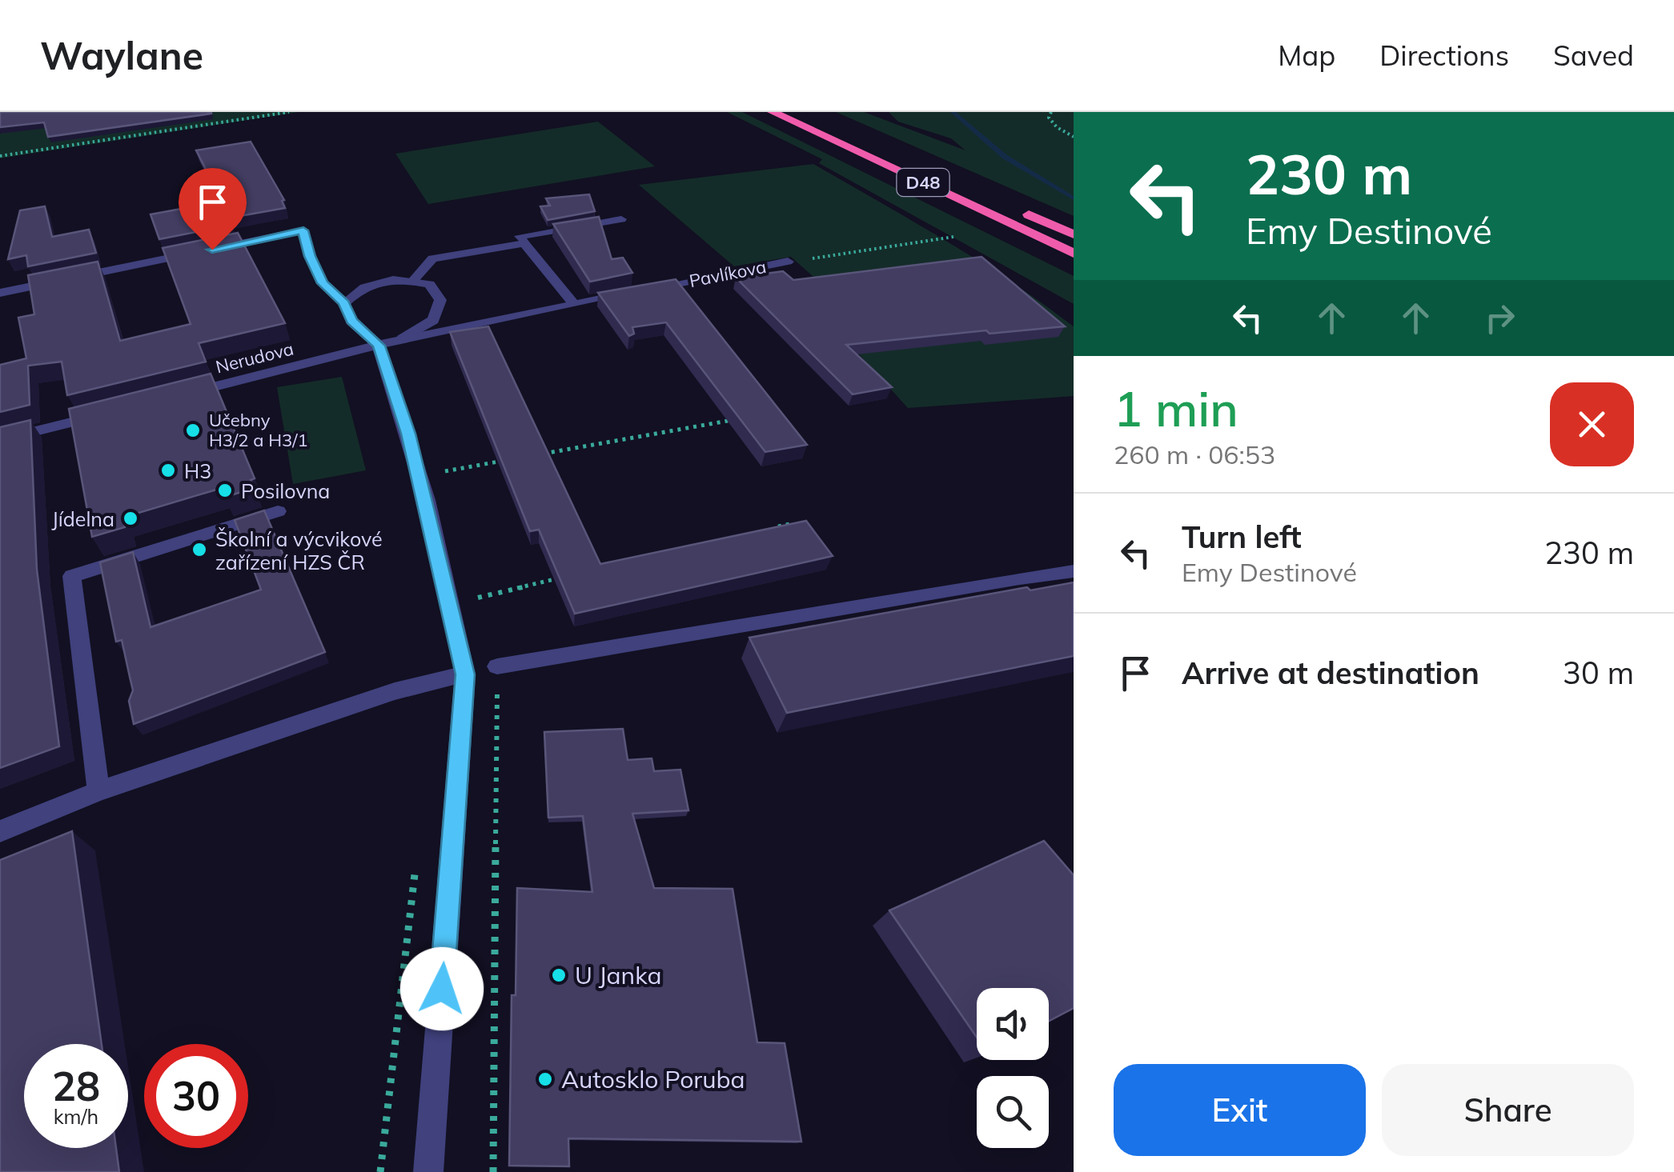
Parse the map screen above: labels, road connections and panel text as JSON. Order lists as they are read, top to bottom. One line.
{"streets":{"highway":["D48"],"street":["Pavlíkova","Nerudova"]},"crossings":[["Pavlíkova","Nerudova"]],"places":["Učebny H3/2 a H3/1","H3","Posilovna","Jídelna","Školní a výcvikové zařízení HZS ČR","U Janka","Autosklo Poruba"],"page":{"header":"Waylane","nav":["Map","Directions","Saved"],"turn":["230 m","Emy Destinové"],"heading":["1 min","260 m · 06:53"],"list":[{"name":"Turn left","note":"Emy Destinové","value":"230 m"},{"name":"Arrive at destination","value":"30 m"}],"speed":"28 km/h","limit":"30","buttons":["Exit","Share"]}}
